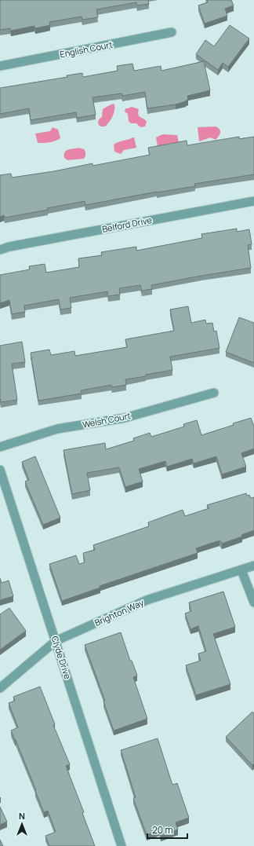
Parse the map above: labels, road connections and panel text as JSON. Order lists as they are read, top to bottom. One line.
{"streets":{"street":["English Court","Belford Drive","Welsh Court","Brighton Way","Clyde Drive"]},"crossings":[["Brighton Way","Clyde Drive"]],"scale_bar":"20 m","north":"top"}
